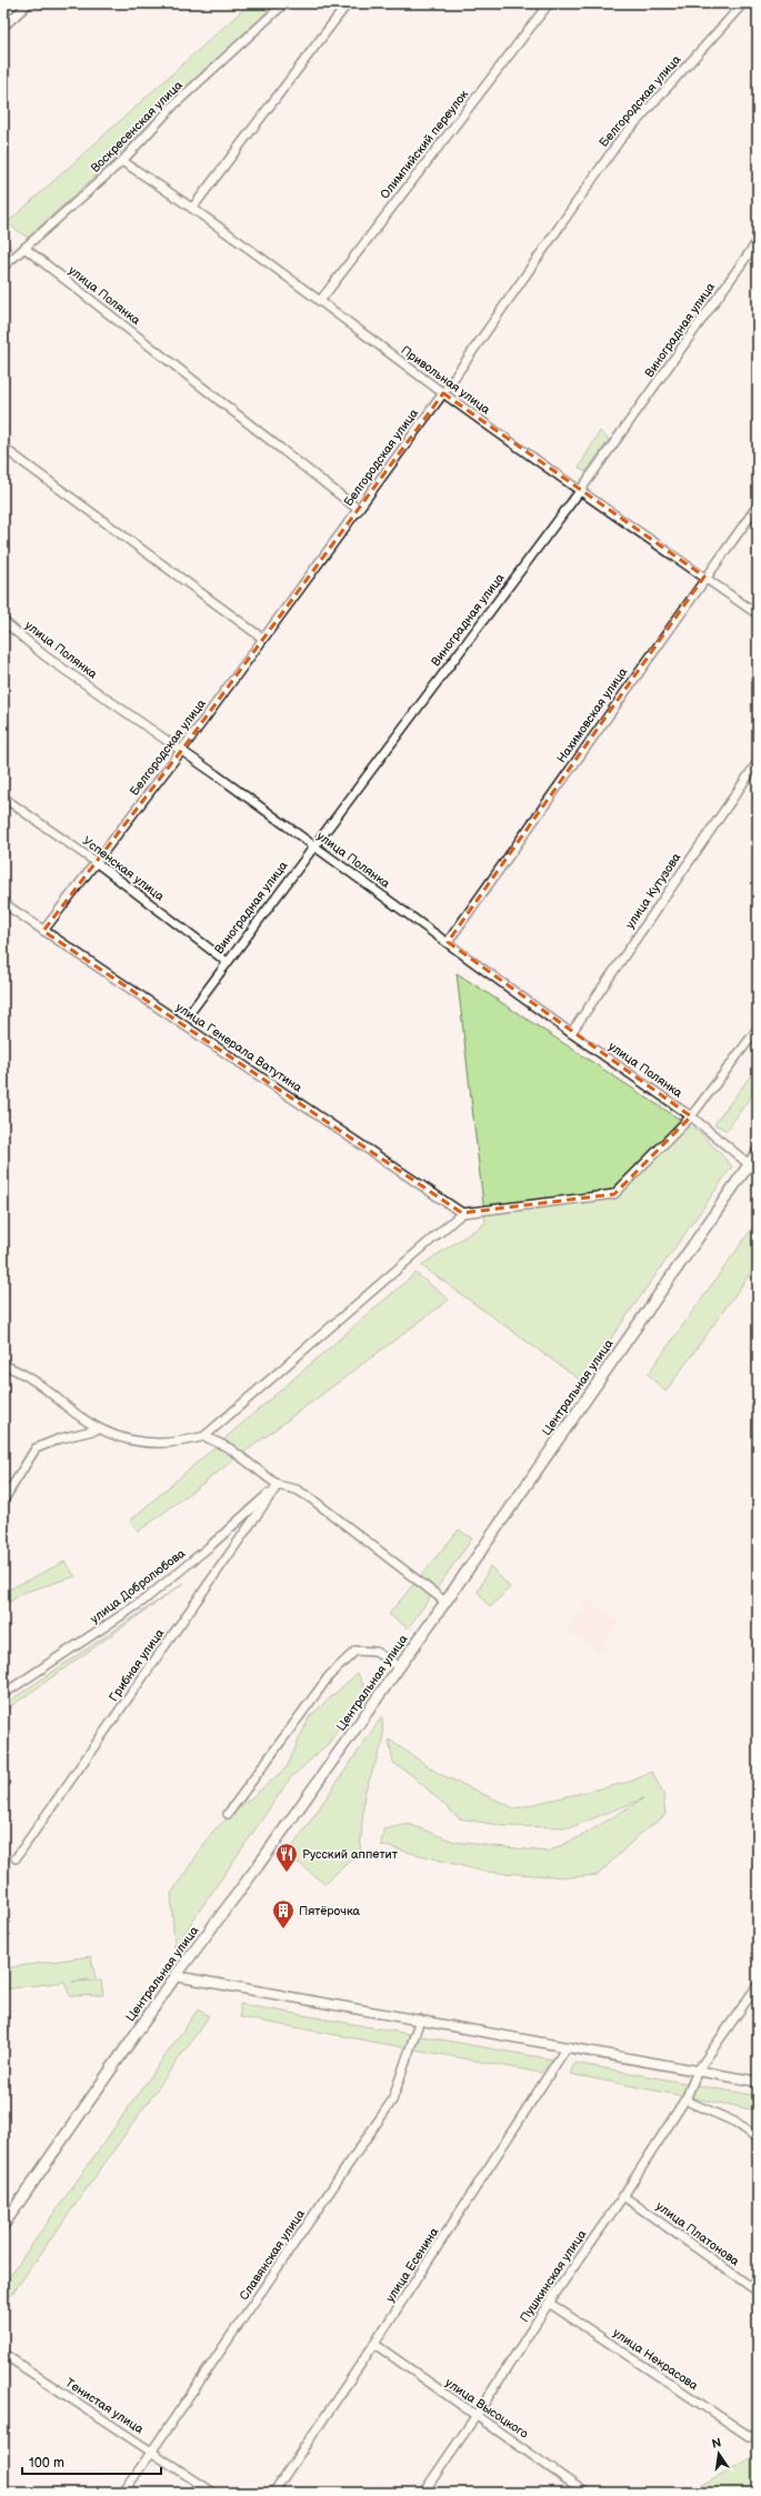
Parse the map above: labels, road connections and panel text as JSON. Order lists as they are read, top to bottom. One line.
{"streets":{"main road":["Центральная улица"],"street":["Белгородская улица","Воскресенская улица","Олимпийский переулок","улица Полянка","Виноградная улица","Привольная улица","Нахимовская улица","Успенская улица","улица Кутузова","улица Генерала Ватутина","улица Добролюбова","Грибная улица","улица Платонова","Славянская улица","улица Есенина","Пушкинская улица","улица Некрасова","Тенистая улица","улица Высоцкого"]},"crossings":[["Белгородская улица","улица Полянка"],["Белгородская улица","Привольная улица"],["Белгородская улица","Успенская улица"],["Белгородская улица","улица Генерала Ватутина"],["Воскресенская улица","улица Полянка"],["Воскресенская улица","Привольная улица"],["Олимпийский переулок","Привольная улица"],["улица Полянка","Виноградная улица"],["улица Полянка","Нахимовская улица"],["улица Полянка","улица Кутузова"],["улица Полянка","Центральная улица"],["Виноградная улица","Привольная улица"],["Виноградная улица","Успенская улица"],["Привольная улица","Нахимовская улица"],["улица Добролюбова","Грибная улица"],["улица Платонова","Пушкинская улица"],["Славянская улица","Тенистая улица"],["улица Есенина","улица Высоцкого"],["Пушкинская улица","улица Некрасова"],["Пушкинская улица","улица Высоцкого"]],"places":{"restaurant":["Русский аппетит"],"building":["Пятёрочка"]},"scale_bar":"100 m","north":"top"}
